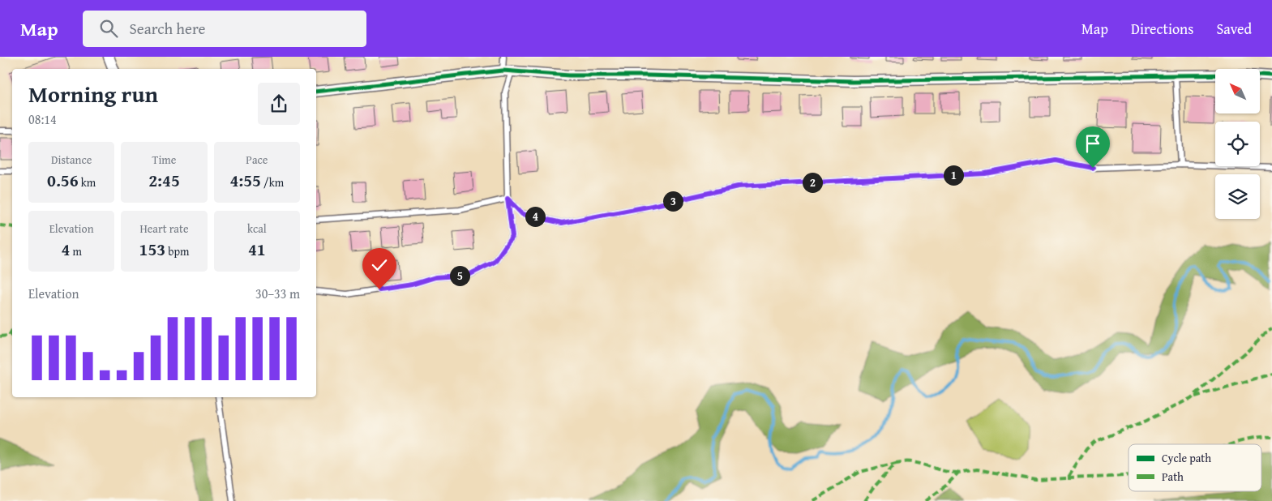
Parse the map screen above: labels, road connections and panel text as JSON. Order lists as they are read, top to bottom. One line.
{"legend":["Cycle path","Path"],"north":"top left","page":{"header":"Map","search":"Search here","nav":["Map","Directions","Saved"],"heading":["Morning run","08:14"],"stats":[["Distance","0.56 km"],["Time","2:45"],["Pace","4:55 /km"],["Elevation","4 m"],["Heart rate","153 bpm"],["kcal","41"]],"pins":["1","2","3","4","5"],"chart":["Elevation","30–33 m"]}}
